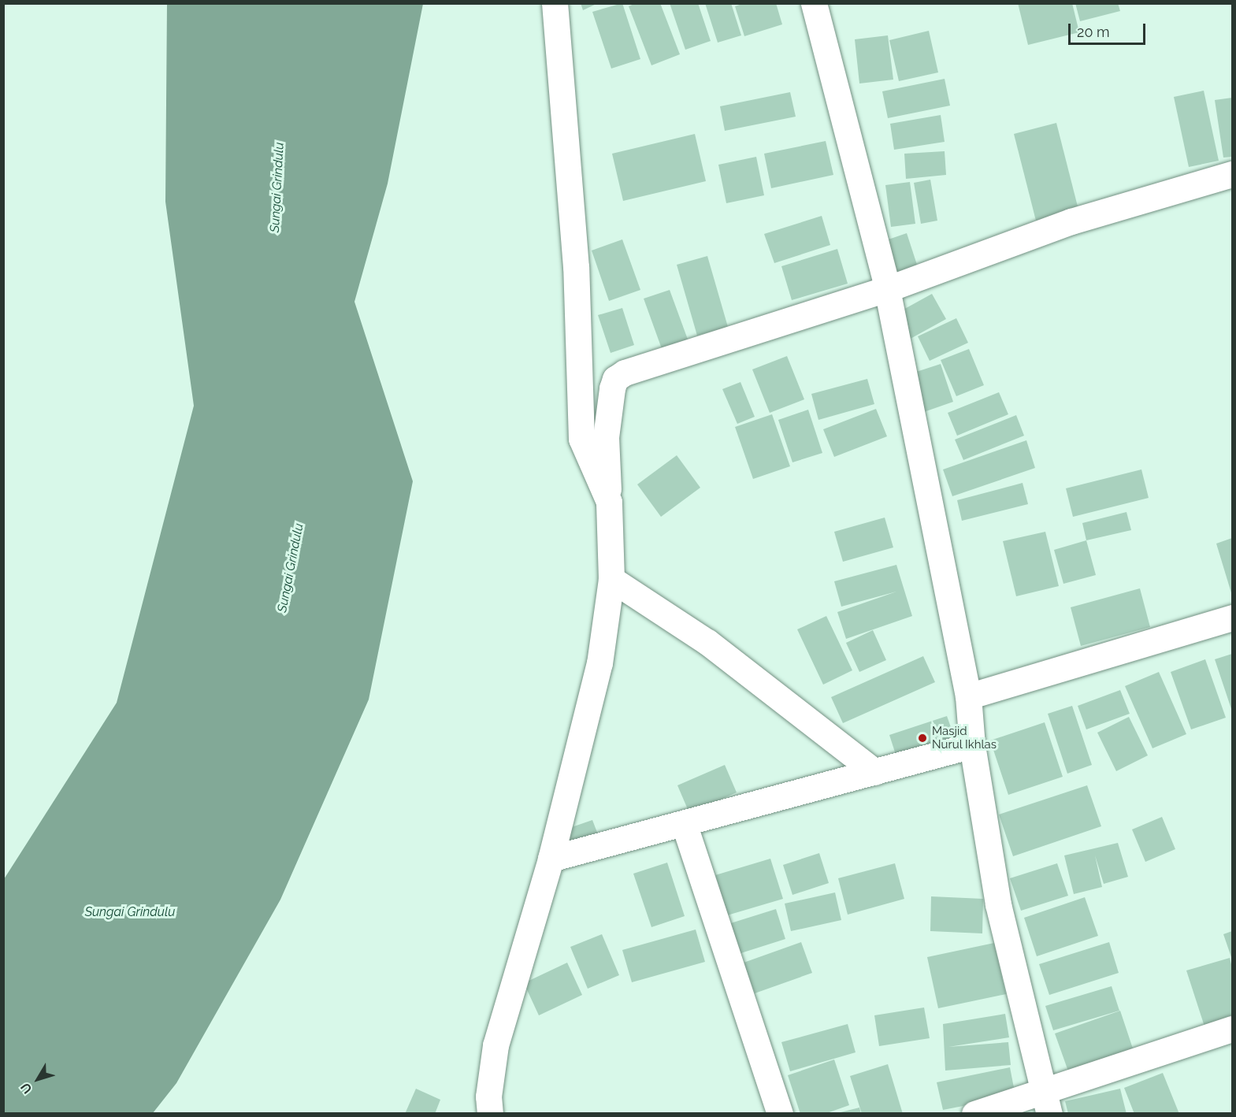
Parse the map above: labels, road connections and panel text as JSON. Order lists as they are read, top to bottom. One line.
{"water":["Sungai Grindulu"],"places":["Masjid Nurul Ikhlas"],"scale_bar":"20 m","north":"bottom left"}
